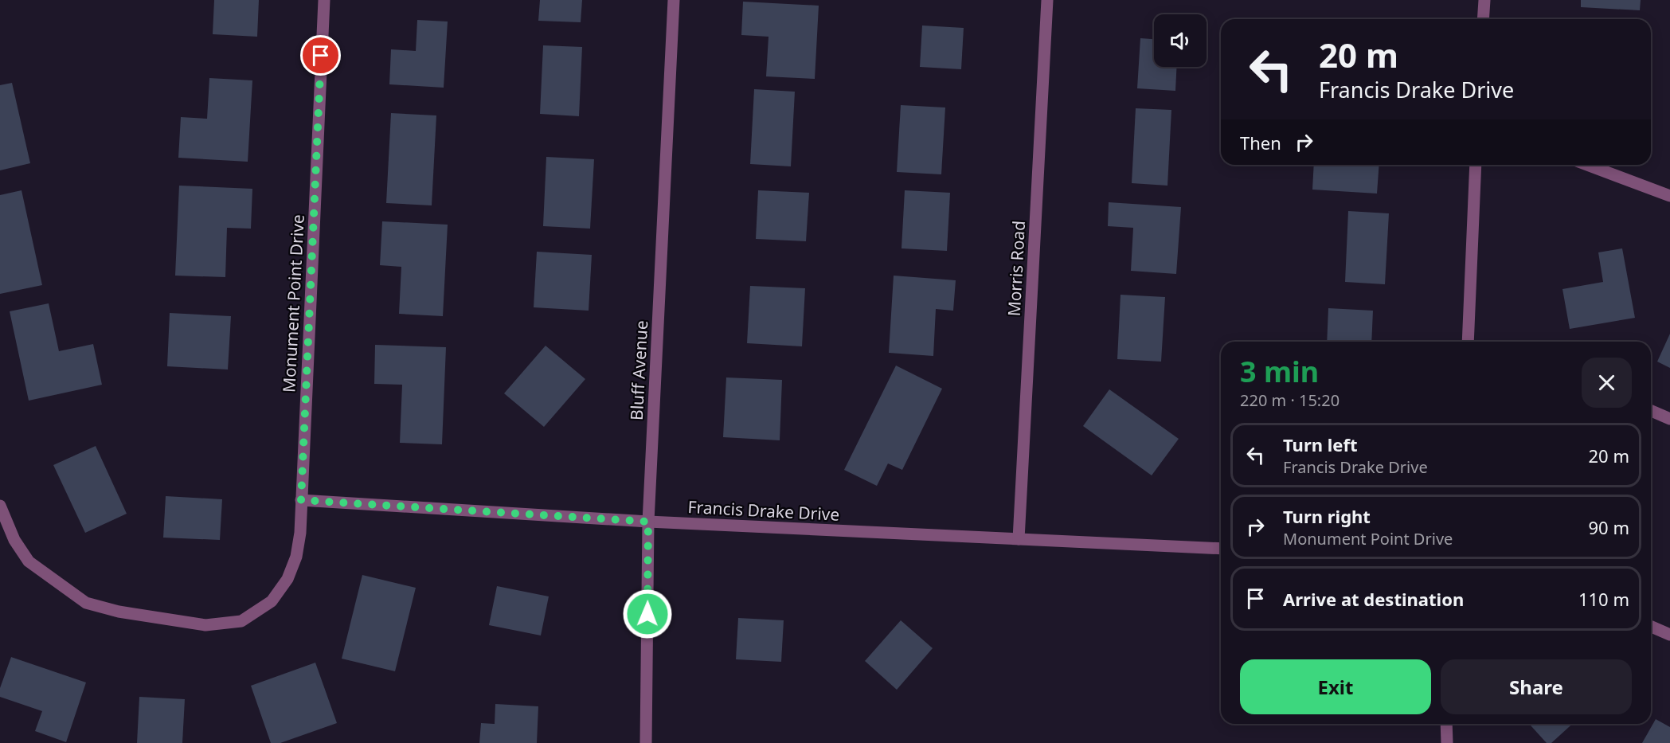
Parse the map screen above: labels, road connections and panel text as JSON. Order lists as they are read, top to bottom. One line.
{"streets":{"street":["Morris Road","Monument Point Drive","Bluff Avenue","Francis Drake Drive"]},"crossings":[["Morris Road","Francis Drake Drive"],["Monument Point Drive","Francis Drake Drive"],["Bluff Avenue","Francis Drake Drive"]],"page":{"turn":["20 m","Francis Drake Drive"],"then":"Then","heading":["3 min","220 m · 15:20"],"list":[{"name":"Turn left","note":"Francis Drake Drive","value":"20 m"},{"name":"Turn right","note":"Monument Point Drive","value":"90 m"},{"name":"Arrive at destination","value":"110 m"}],"buttons":["Exit","Share"]}}
